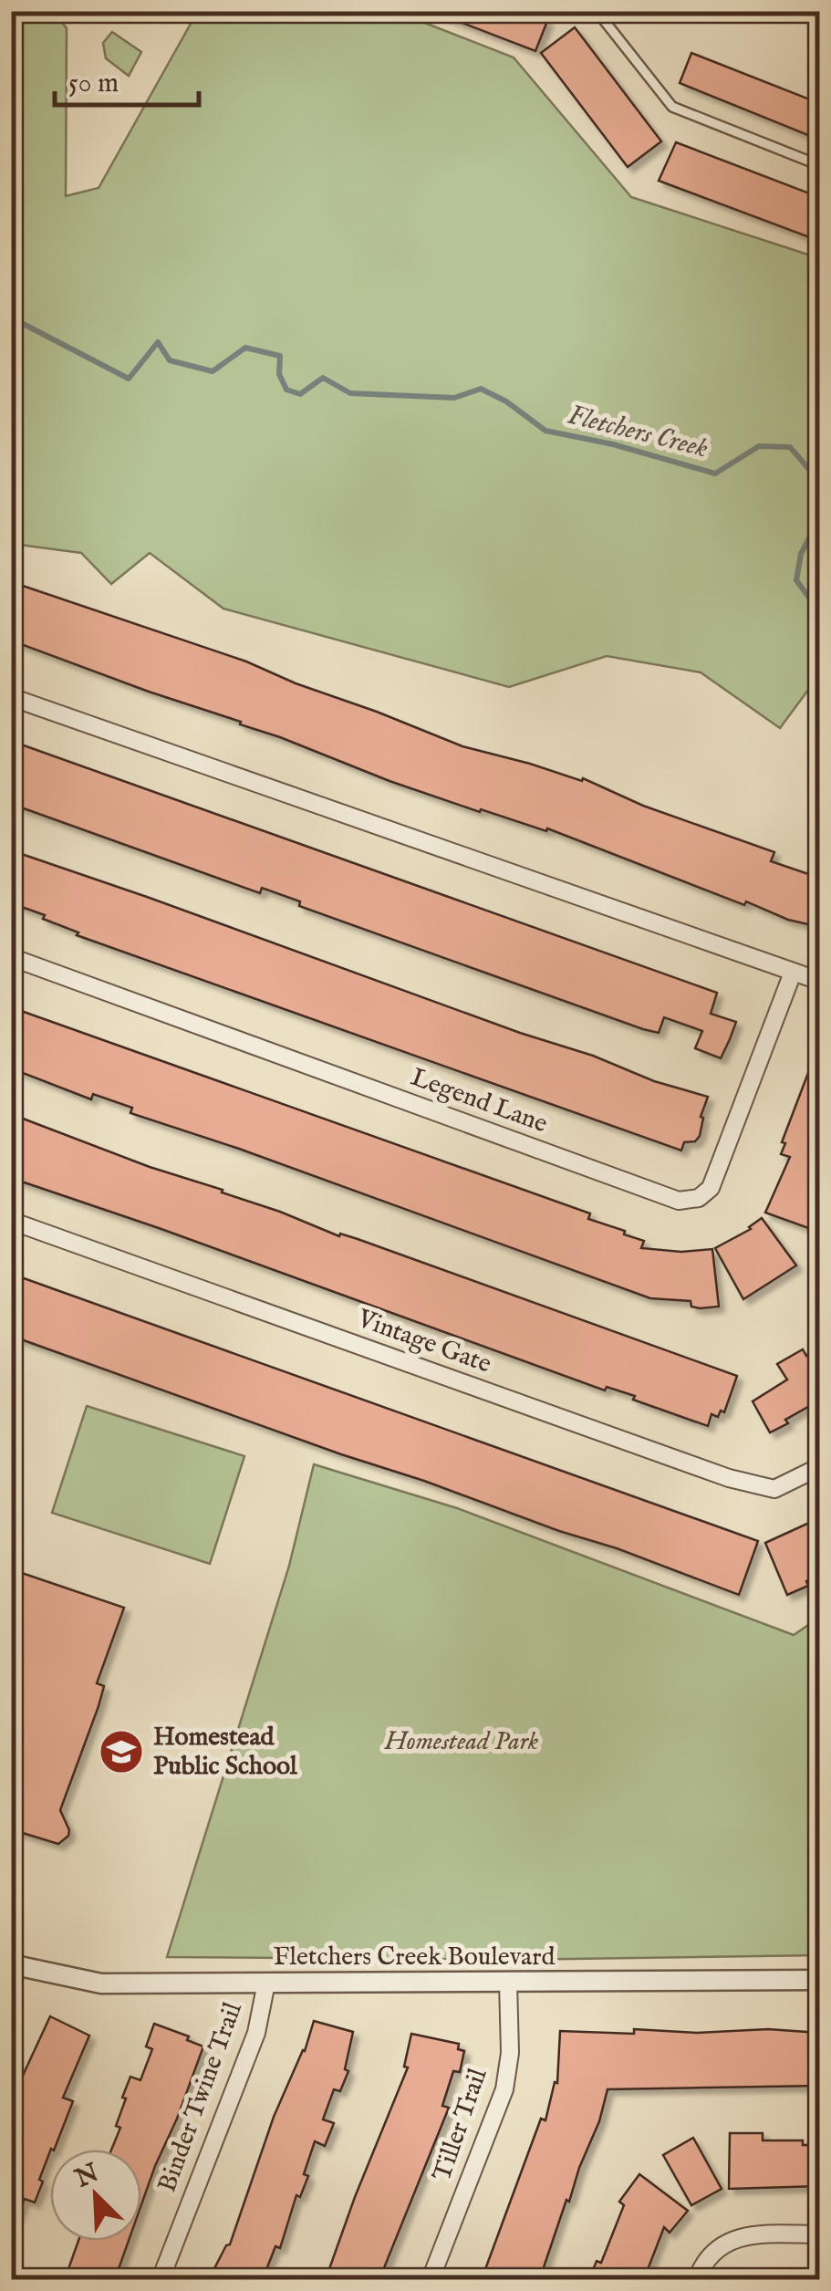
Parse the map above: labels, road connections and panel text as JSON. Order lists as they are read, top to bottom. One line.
{"streets":{"street":["Legend Lane","Vintage Gate","Fletchers Creek Boulevard","Binder Twine Trail","Tiller Trail"]},"crossings":[["Fletchers Creek Boulevard","Binder Twine Trail"],["Fletchers Creek Boulevard","Tiller Trail"]],"water":["Fletchers Creek"],"parks":["Homestead Park"],"places":{"school or university":["Homestead Public School"]},"scale_bar":"50 m","north":"top left"}
